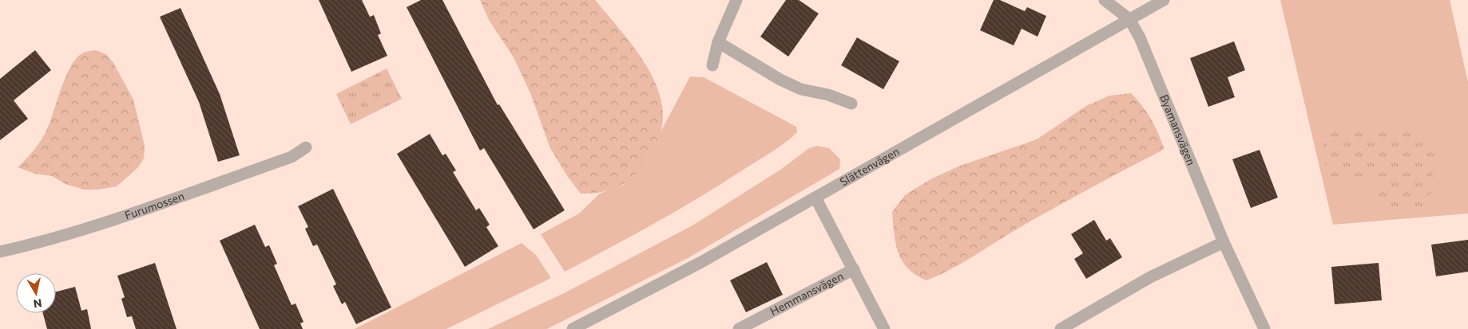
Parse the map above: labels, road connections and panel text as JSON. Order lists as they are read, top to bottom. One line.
{"streets":{"street":["Byamansvägen","Slättenvägen","Furumossen","Hemmansvägen"]},"crossings":[["Byamansvägen","Slättenvägen"],["Slättenvägen","Hemmansvägen"]],"north":"bottom"}
